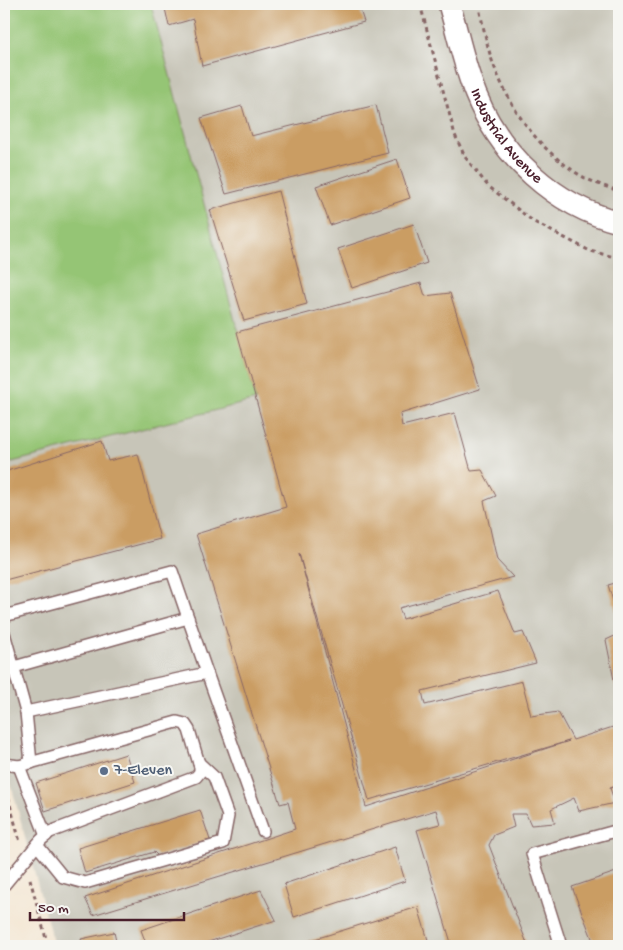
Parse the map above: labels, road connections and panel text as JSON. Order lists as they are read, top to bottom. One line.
{"streets":{"street":["Industrial Avenue"]},"places":["7-Eleven"],"scale_bar":"50 m"}
